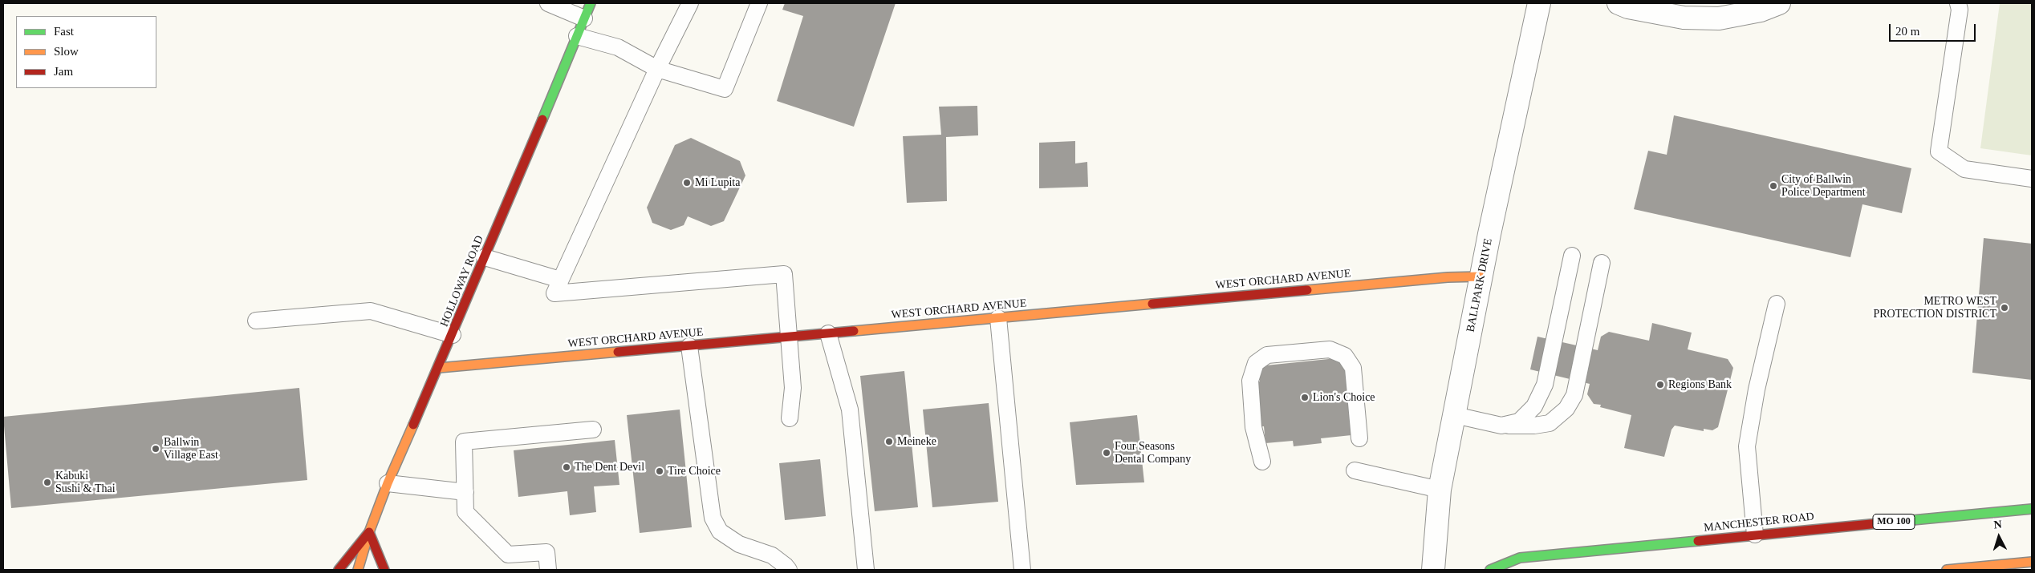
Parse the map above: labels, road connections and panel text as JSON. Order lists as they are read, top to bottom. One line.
{"streets":{"main road":["WEST ORCHARD AVENUE","HOLLOWAY ROAD","MO 100","MANCHESTER ROAD"],"street":["BALLPARK DRIVE"]},"crossings":[["WEST ORCHARD AVENUE","HOLLOWAY ROAD"],["WEST ORCHARD AVENUE","BALLPARK DRIVE"]],"places":["Mi Lupita","City of Ballwin Police Department","METRO WEST PROTECTION DISTRICT","Regions Bank","Lion's Choice","Meineke","Ballwin Village East","Four Seasons Dental Company","The Dent Devil","Tire Choice","Kabuki Sushi & Thai"],"legend":["Fast","Slow","Jam"],"scale_bar":"20 m","north":"top"}
